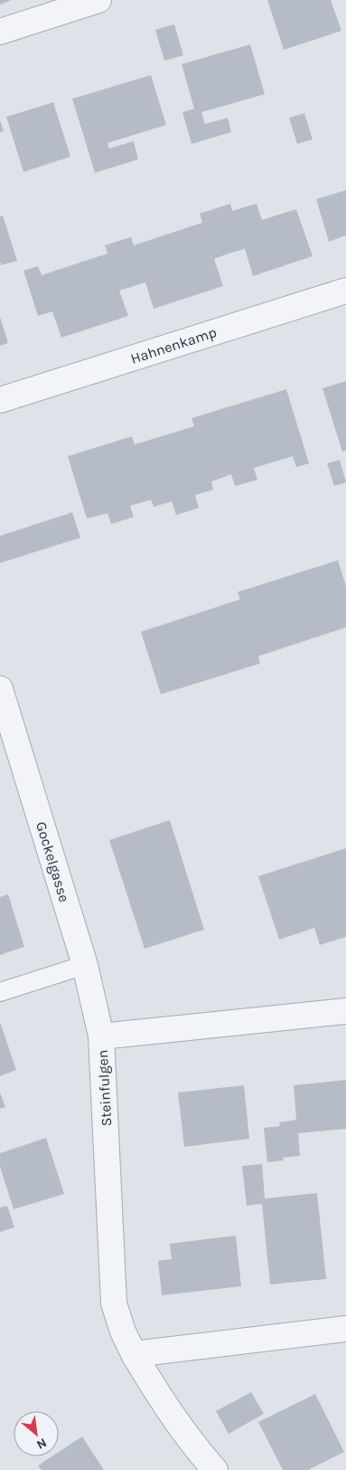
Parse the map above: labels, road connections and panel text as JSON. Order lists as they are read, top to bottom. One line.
{"streets":{"street":["Hahnenkamp","Gockelgasse","Steinfulgen"]},"crossings":[["Gockelgasse","Steinfulgen"]],"north":"bottom right"}
